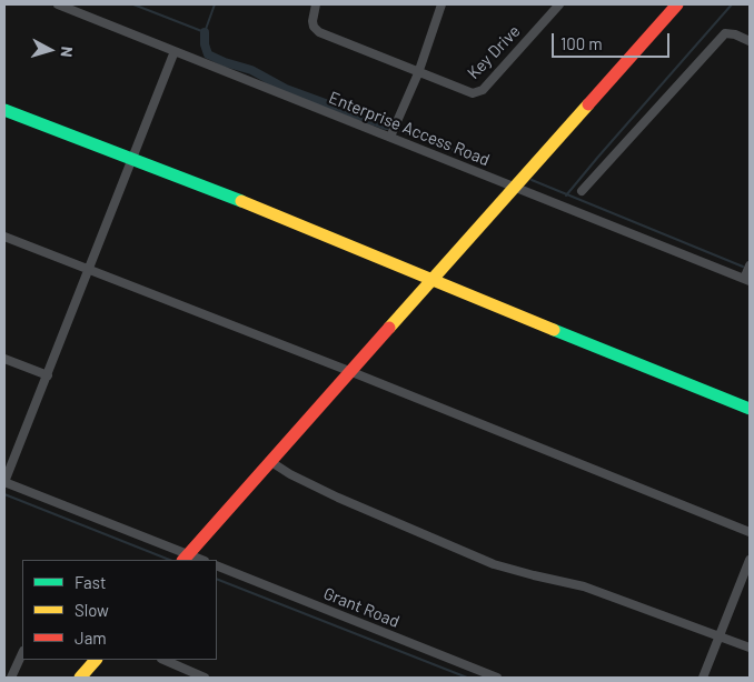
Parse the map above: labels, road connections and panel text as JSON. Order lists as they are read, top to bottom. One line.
{"streets":{"street":["Key Drive","Enterprise Access Road","Grant Road"]},"legend":["Fast","Slow","Jam"],"scale_bar":"100 m","north":"right"}
